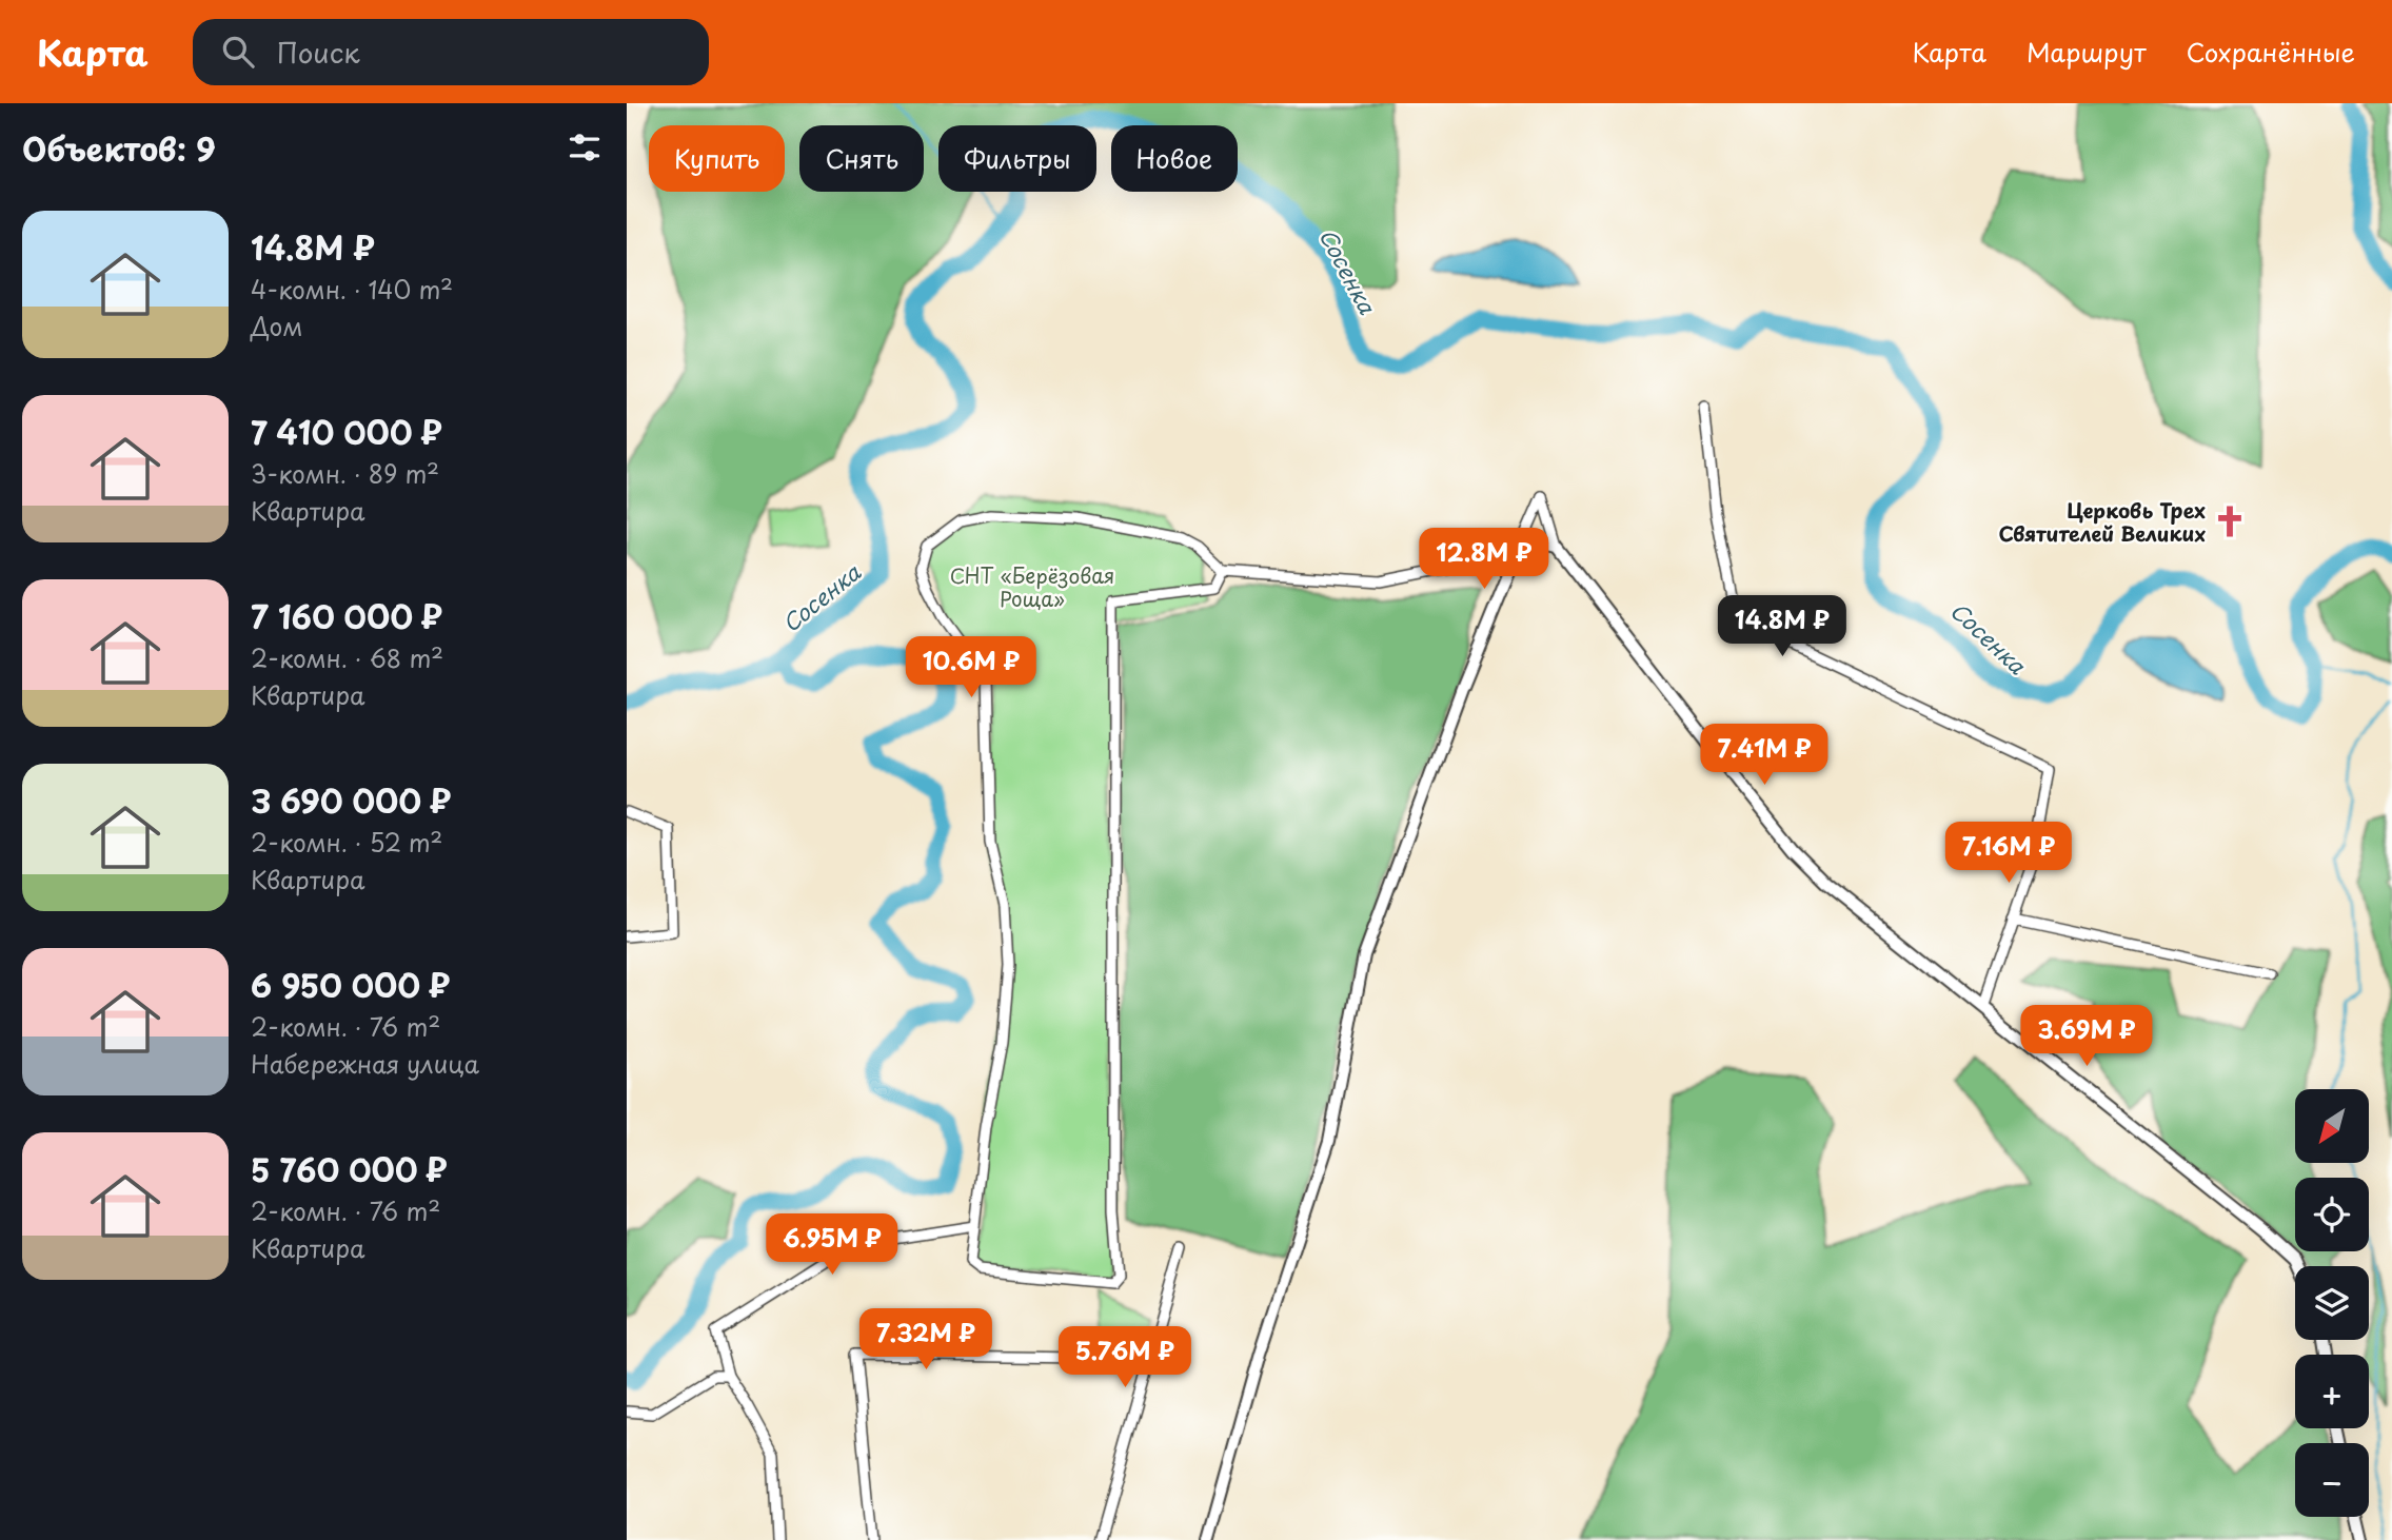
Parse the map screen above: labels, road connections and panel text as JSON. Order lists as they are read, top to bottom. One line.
{"water":["Сосенка"],"parks":["СНТ «Берёзовая Роща»"],"places":{"church":["Церковь Трех Святителей Великих"]},"north":"bottom left","page":{"header":"Карта","search":"Поиск","nav":["Карта","Маршрут","Сохранённые"],"heading":"Объектов: 9","chip":["Купить","Снять","Фильтры","Новое"],"list":[{"name":"14.8M ₽","note":"4-комн. · 140 m² · Дом"},{"name":"7 410 000 ₽","note":"3-комн. · 89 m² · Квартира"},{"name":"7 160 000 ₽","note":"2-комн. · 68 m² · Квартира"},{"name":"3 690 000 ₽","note":"2-комн. · 52 m² · Квартира"},{"name":"6 950 000 ₽","note":"2-комн. · 76 m² · Набережная улица"},{"name":"5 760 000 ₽","note":"2-комн. · 76 m² · Квартира"}],"price":["12.8M ₽","14.8M ₽","10.6M ₽","7.41M ₽","7.16M ₽","3.69M ₽","6.95M ₽","7.32M ₽","5.76M ₽"],"map_buttons":["+","−"]}}
